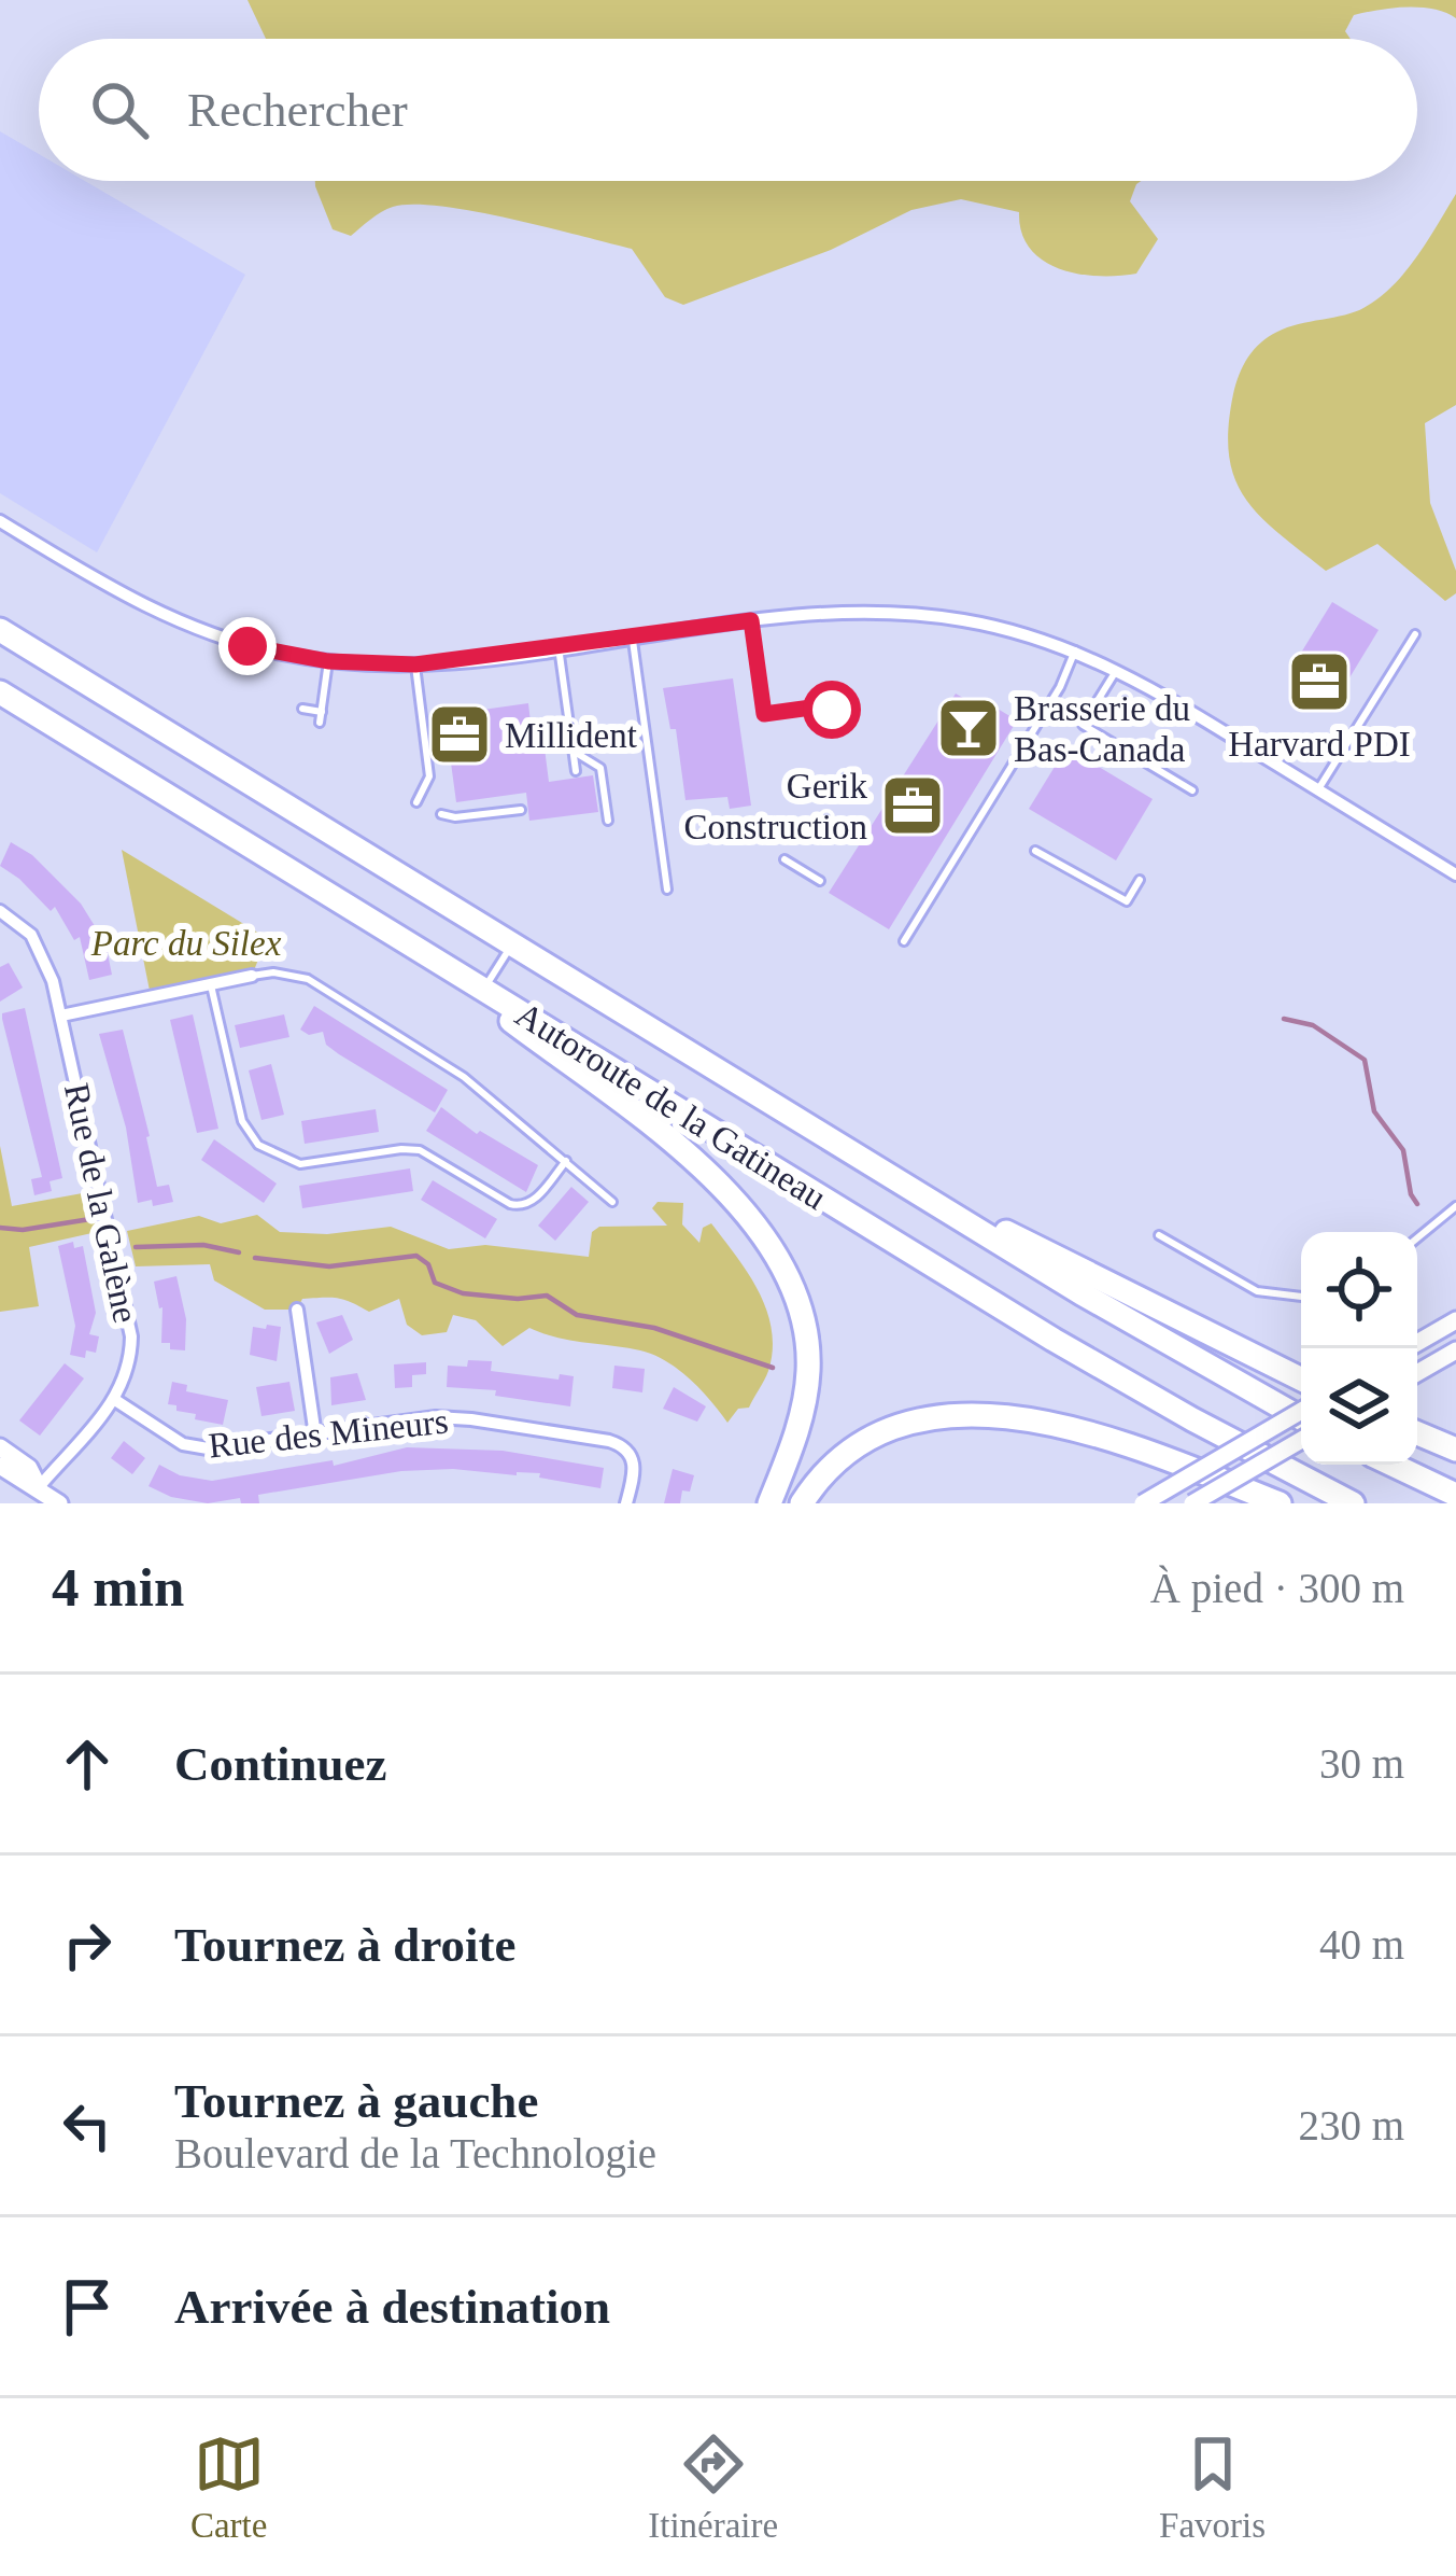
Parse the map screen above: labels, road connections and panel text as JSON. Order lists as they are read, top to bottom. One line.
{"streets":{"highway":["Autoroute de la Gatineau"],"street":["Rue de la Galène","Rue des Mineurs"]},"crossings":[["Rue de la Galène","Rue des Mineurs"]],"parks":["Parc du Silex"],"places":{"office":["Harvard PDI","Millident","Gerik Construction"],"bar":["Brasserie du Bas-Canada"]},"page":{"search":"Rechercher","heading":["4 min","À pied · 300 m"],"list":[["Continuez","30 m"],["Tournez à droite","40 m"],["Tournez à gauche","Boulevard de la Technologie","230 m"],"Arrivée à destination"],"nav":["Carte","Itinéraire","Favoris"]}}
